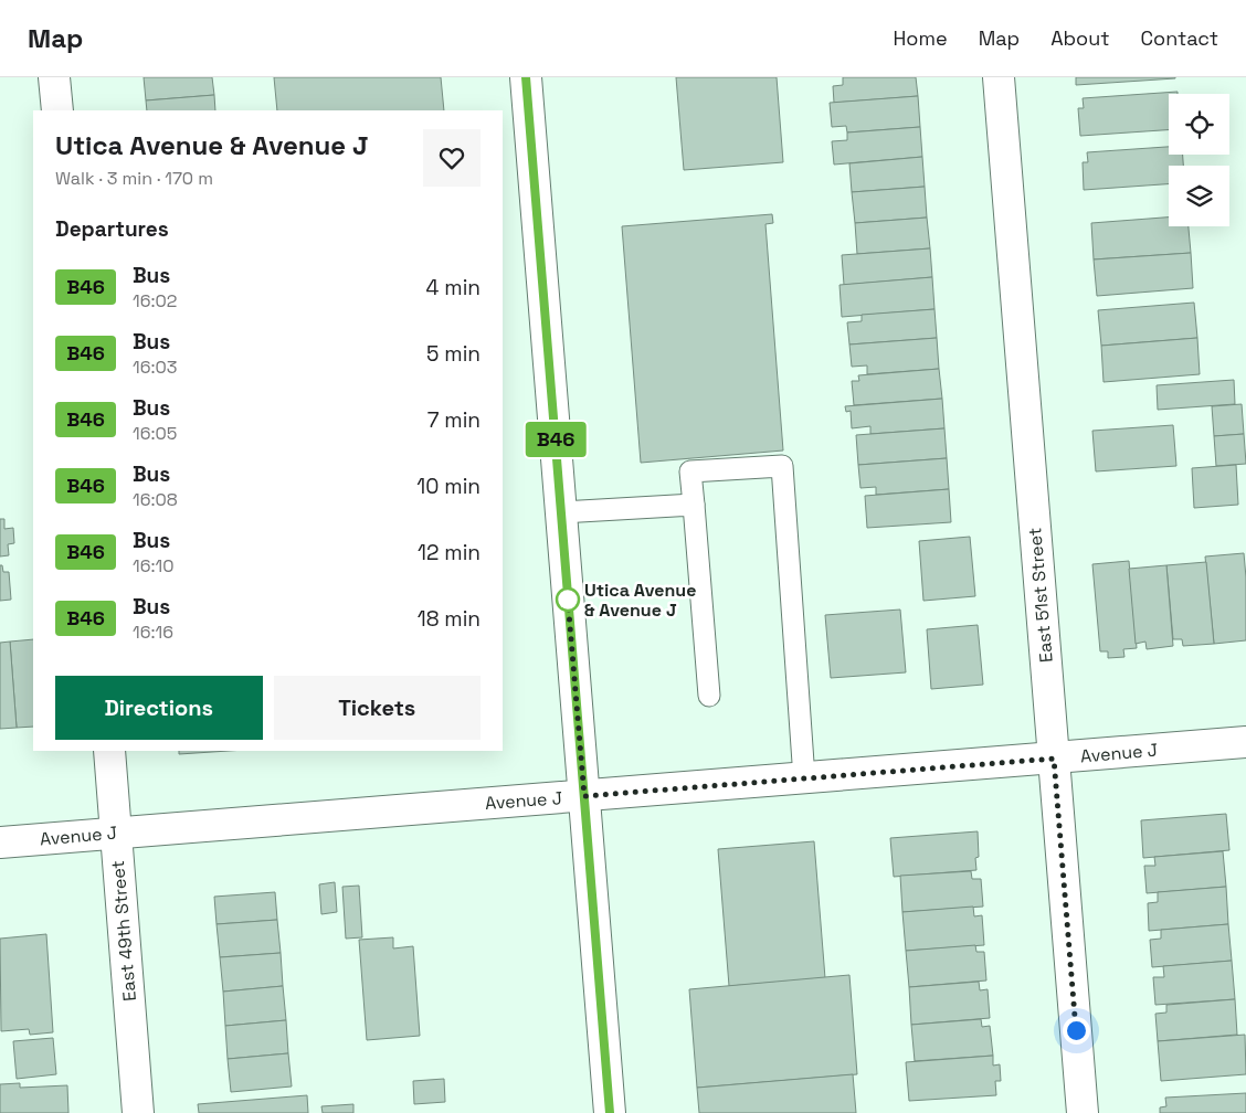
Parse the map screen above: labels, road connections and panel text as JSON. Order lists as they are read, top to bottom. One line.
{"streets":{"street":["East 51st Street","Avenue J","East 49th Street"]},"crossings":[["East 51st Street","Avenue J"],["Avenue J","East 49th Street"]],"places":["Utica Avenue & Avenue J"],"lines":["bus line B46"],"page":{"header":"Map","nav":["Home","Map","About","Contact"],"on_map":"B46","heading":[["Utica Avenue & Avenue J","Walk · 3 min · 170 m"],"Departures"],"list":[{"mark":"B46","name":"Bus","note":"16:02","value":"4 min"},{"mark":"B46","name":"Bus","note":"16:03","value":"5 min"},{"mark":"B46","name":"Bus","note":"16:05","value":"7 min"},{"mark":"B46","name":"Bus","note":"16:08","value":"10 min"},{"mark":"B46","name":"Bus","note":"16:10","value":"12 min"},{"mark":"B46","name":"Bus","note":"16:16","value":"18 min"}],"buttons":["Directions","Tickets"]}}
